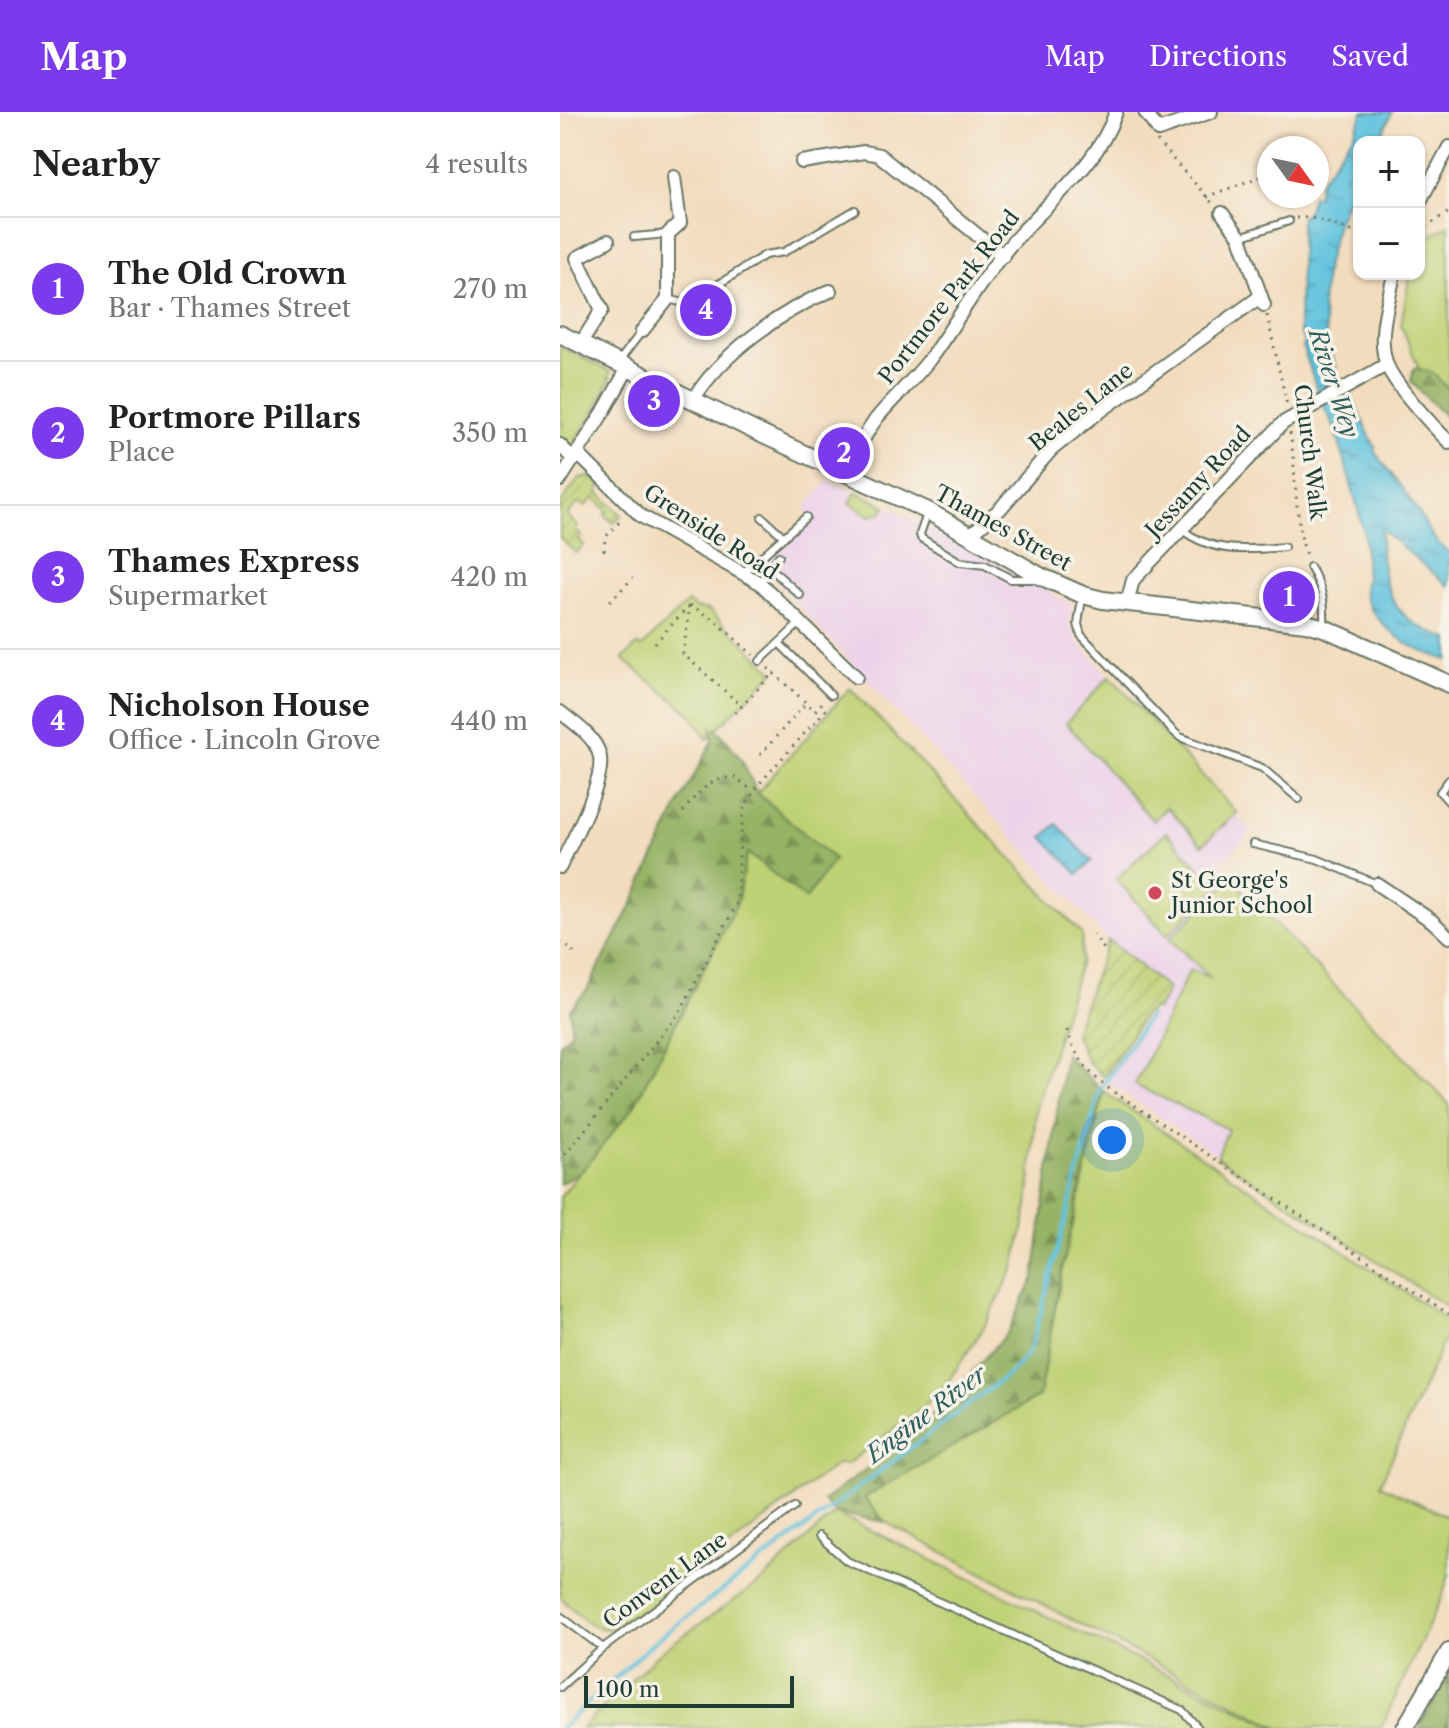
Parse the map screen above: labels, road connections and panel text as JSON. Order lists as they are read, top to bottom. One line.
{"streets":{"street":["Portmore Park Road","Beales Lane","Jessamy Road","Thames Street","Grenside Road"],"lane":["Convent Lane"],"path":["Church Walk"]},"crossings":[["Portmore Park Road","Thames Street"],["Beales Lane","Church Walk"],["Beales Lane","Thames Street"],["Church Walk","Jessamy Road"],["Jessamy Road","Thames Street"]],"water":["River Wey","Engine River"],"places":["St George's Junior School"],"scale_bar":"100 m","north":"bottom right","page":{"header":"Map","nav":["Map","Directions","Saved"],"heading":["Nearby","4 results"],"map_buttons":["+","−"],"list":[{"mark":"1","name":"The Old Crown","note":"Bar · Thames Street","value":"270 m"},{"mark":"2","name":"Portmore Pillars","note":"Place","value":"350 m"},{"mark":"3","name":"Thames Express","note":"Supermarket","value":"420 m"},{"mark":"4","name":"Nicholson House","note":"Office · Lincoln Grove","value":"440 m"}],"pins":["4","3","2","1"],"scale":"100 m"}}
